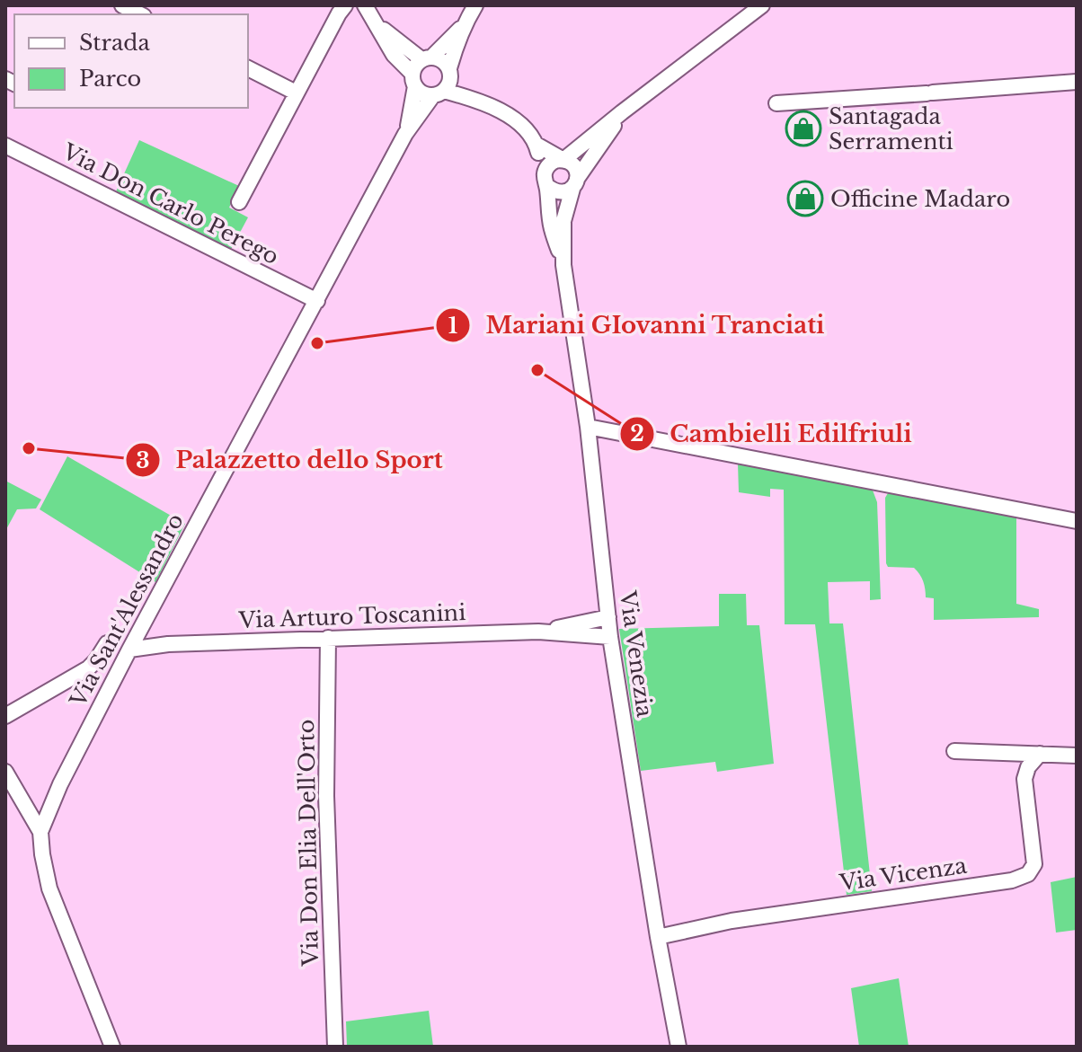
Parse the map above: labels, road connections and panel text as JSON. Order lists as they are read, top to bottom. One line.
{"streets":{"street":["Via Don Carlo Perego","Via Sant'Alessandro","Via Arturo Toscanini","Via Venezia","Via Don Elia Dell'Orto","Via Vicenza"]},"crossings":[["Via Don Carlo Perego","Via Sant'Alessandro"],["Via Sant'Alessandro","Via Arturo Toscanini"],["Via Arturo Toscanini","Via Don Elia Dell'Orto"],["Via Venezia","Via Vicenza"]],"places":{"shop":["Santagada Serramenti","Officine Madaro"],"other":["Mariani GIovanni Tranciati","Cambielli Edilfriuli","Palazzetto dello Sport"]},"legend":["Strada","Parco"]}
